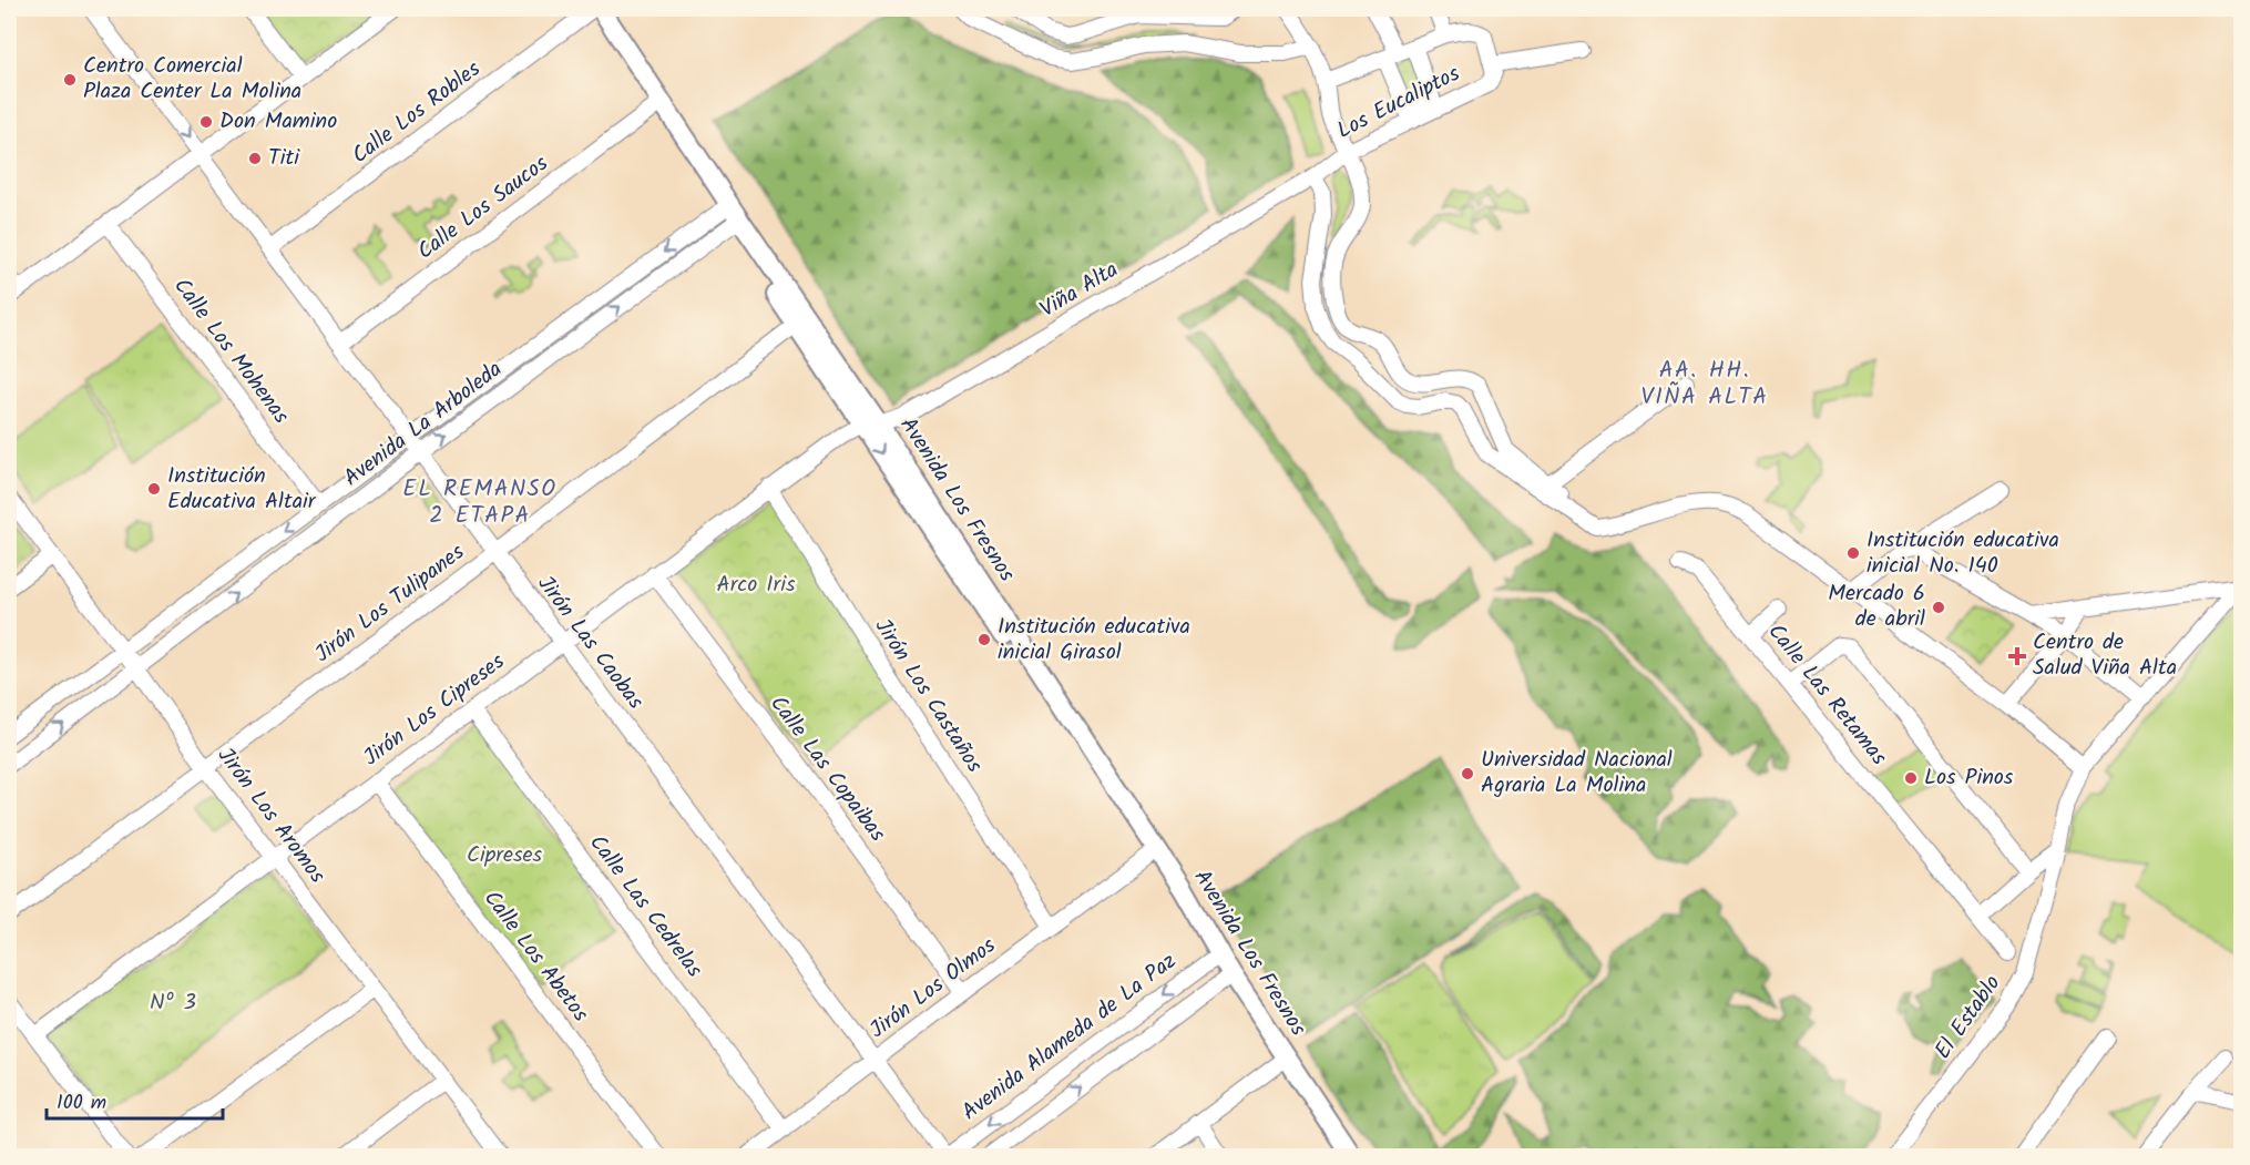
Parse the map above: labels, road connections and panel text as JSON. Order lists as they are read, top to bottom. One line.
{"streets":{"main road":["Avenida Los Fresnos"],"street":["Los Eucaliptos","Calle Los Robles","Calle Los Saucos","Viña Alta","Calle Los Mohenas","Avenida La Arboleda","Jirón Los Tulipanes","Jirón Las Caobas","Calle Las Retamas","Jirón Los Castaños","Jirón Los Cipreses","Calle Las Copaibas","Jirón Los Aromos","Calle Las Cedrelas","Calle Los Abetos","Jirón Los Olmos","El Establo","Avenida Alameda de La Paz"]},"crossings":[["Los Eucaliptos","Viña Alta"],["Calle Los Robles","Avenida Los Fresnos"],["Calle Los Robles","Jirón Las Caobas"],["Calle Los Saucos","Avenida Los Fresnos"],["Calle Los Saucos","Jirón Las Caobas"],["Viña Alta","Avenida Los Fresnos"],["Viña Alta","Jirón Los Cipreses"],["Calle Los Mohenas","Avenida La Arboleda"],["Avenida La Arboleda","Avenida Los Fresnos"],["Avenida La Arboleda","Jirón Las Caobas"],["Avenida La Arboleda","Jirón Los Aromos"],["Avenida Los Fresnos","Jirón Los Tulipanes"],["Avenida Los Fresnos","Jirón Los Cipreses"],["Avenida Los Fresnos","Jirón Los Olmos"],["Avenida Los Fresnos","Avenida Alameda de La Paz"],["Jirón Los Tulipanes","Jirón Las Caobas"],["Jirón Los Tulipanes","Jirón Los Aromos"],["Jirón Las Caobas","Jirón Los Cipreses"],["Jirón Las Caobas","Jirón Los Olmos"],["Jirón Las Caobas","Avenida Alameda de La Paz"],["Jirón Los Castaños","Jirón Los Cipreses"],["Jirón Los Castaños","Jirón Los Olmos"],["Jirón Los Cipreses","Calle Las Copaibas"],["Jirón Los Cipreses","Jirón Los Aromos"],["Jirón Los Cipreses","Calle Las Cedrelas"],["Jirón Los Cipreses","Calle Los Abetos"],["Calle Las Copaibas","Jirón Los Olmos"],["Calle Las Cedrelas","Jirón Los Olmos"]],"districts":["AA. HH. VIÑA ALTA","EL REMANSO 2 ETAPA"],"parks":["Arco Iris","Cipreses","Nº 3"],"places":{"other":["Centro Comercial Plaza Center La Molina","Don Mamino","Titi","Institución Educativa Altair","Institución educativa inicial No. 140","Mercado 6 de abril","Institución educativa inicial Girasol","Universidad Nacional Agraria La Molina","Los Pinos"],"health":["Centro de Salud Viña Alta"]},"scale_bar":"100 m"}
